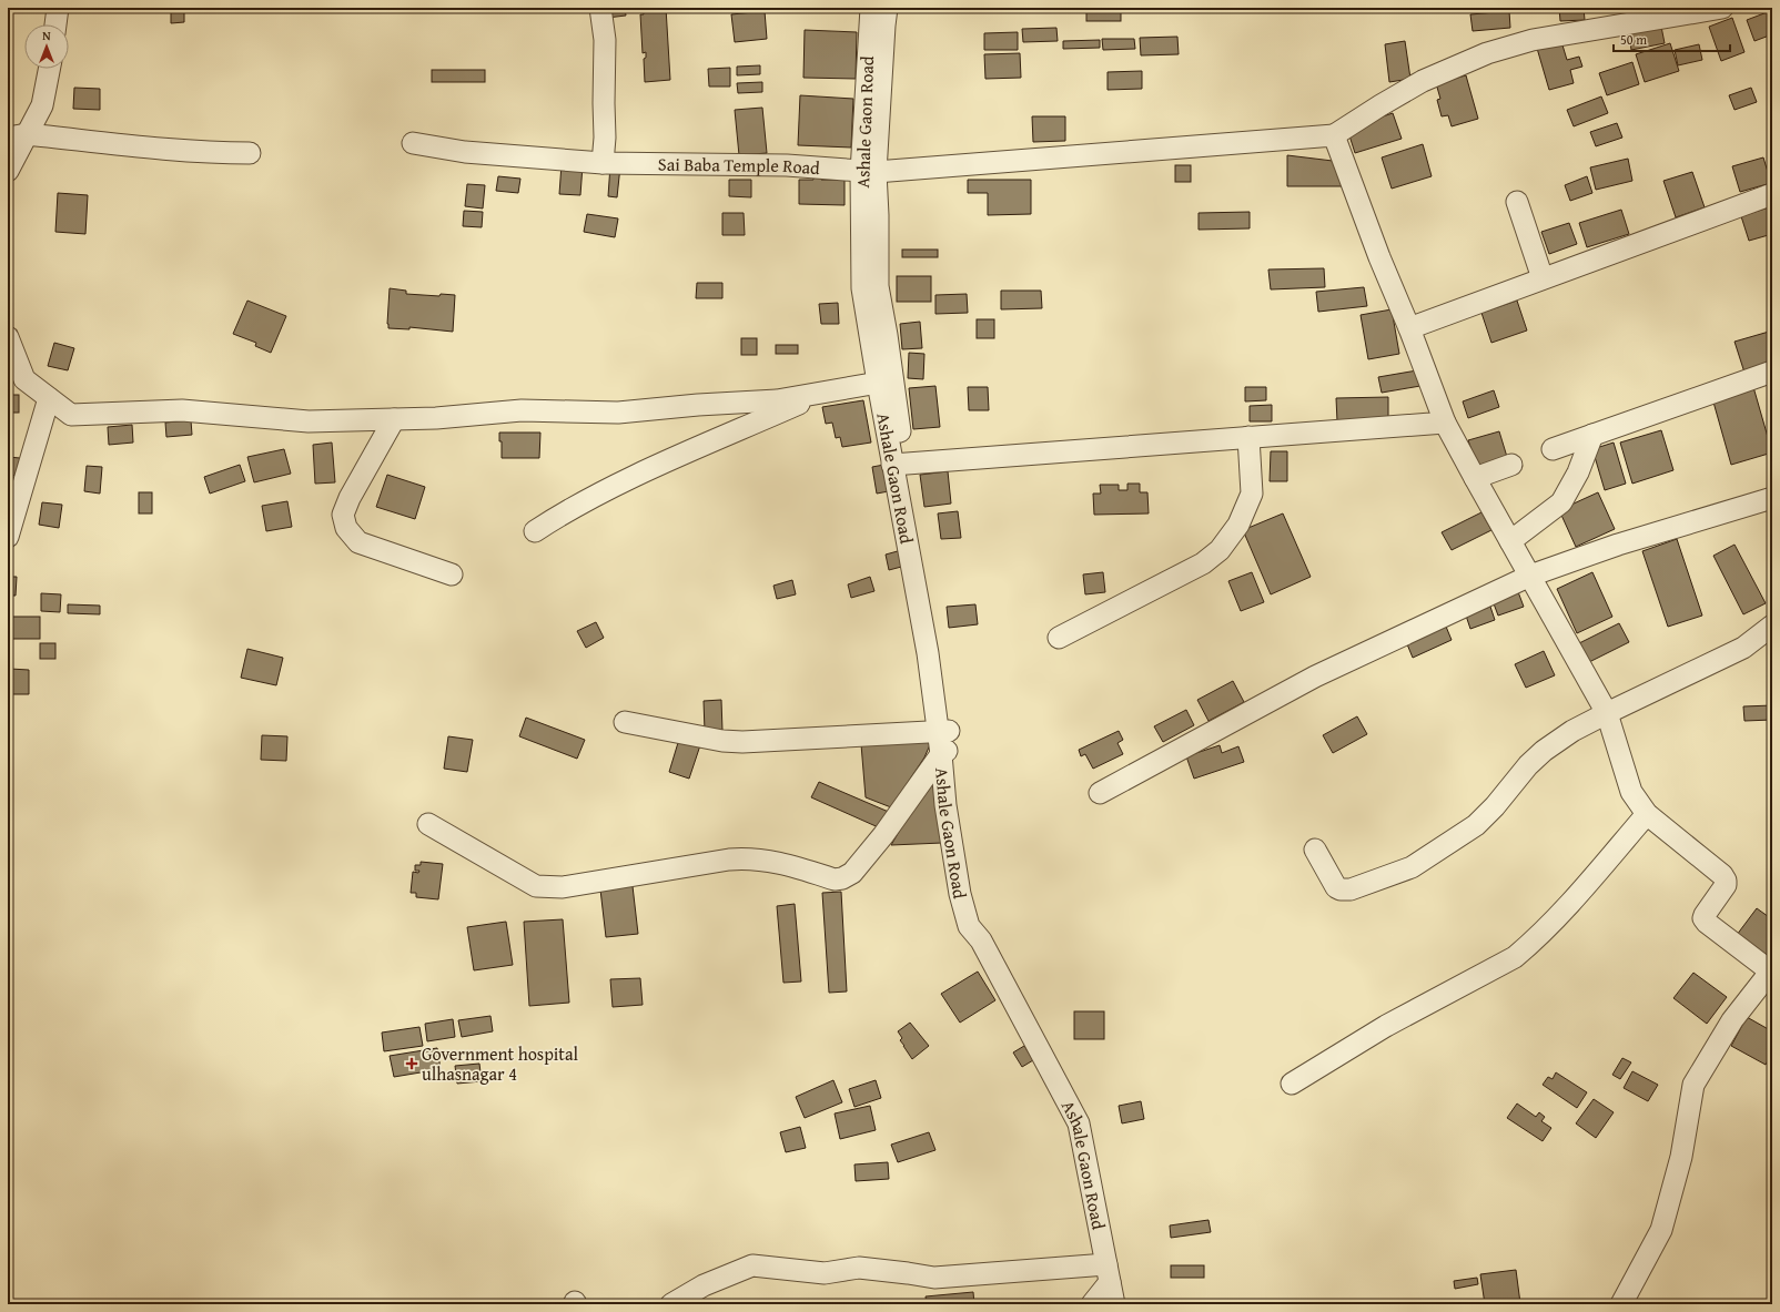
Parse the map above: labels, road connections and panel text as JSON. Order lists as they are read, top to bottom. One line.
{"streets":{"street":["Ashale Gaon Road","Sai Baba Temple Road"]},"crossings":[["Ashale Gaon Road","Sai Baba Temple Road"]],"places":{"health":["Government hospital ulhasnagar 4"]},"scale_bar":"50 m","north":"top"}
